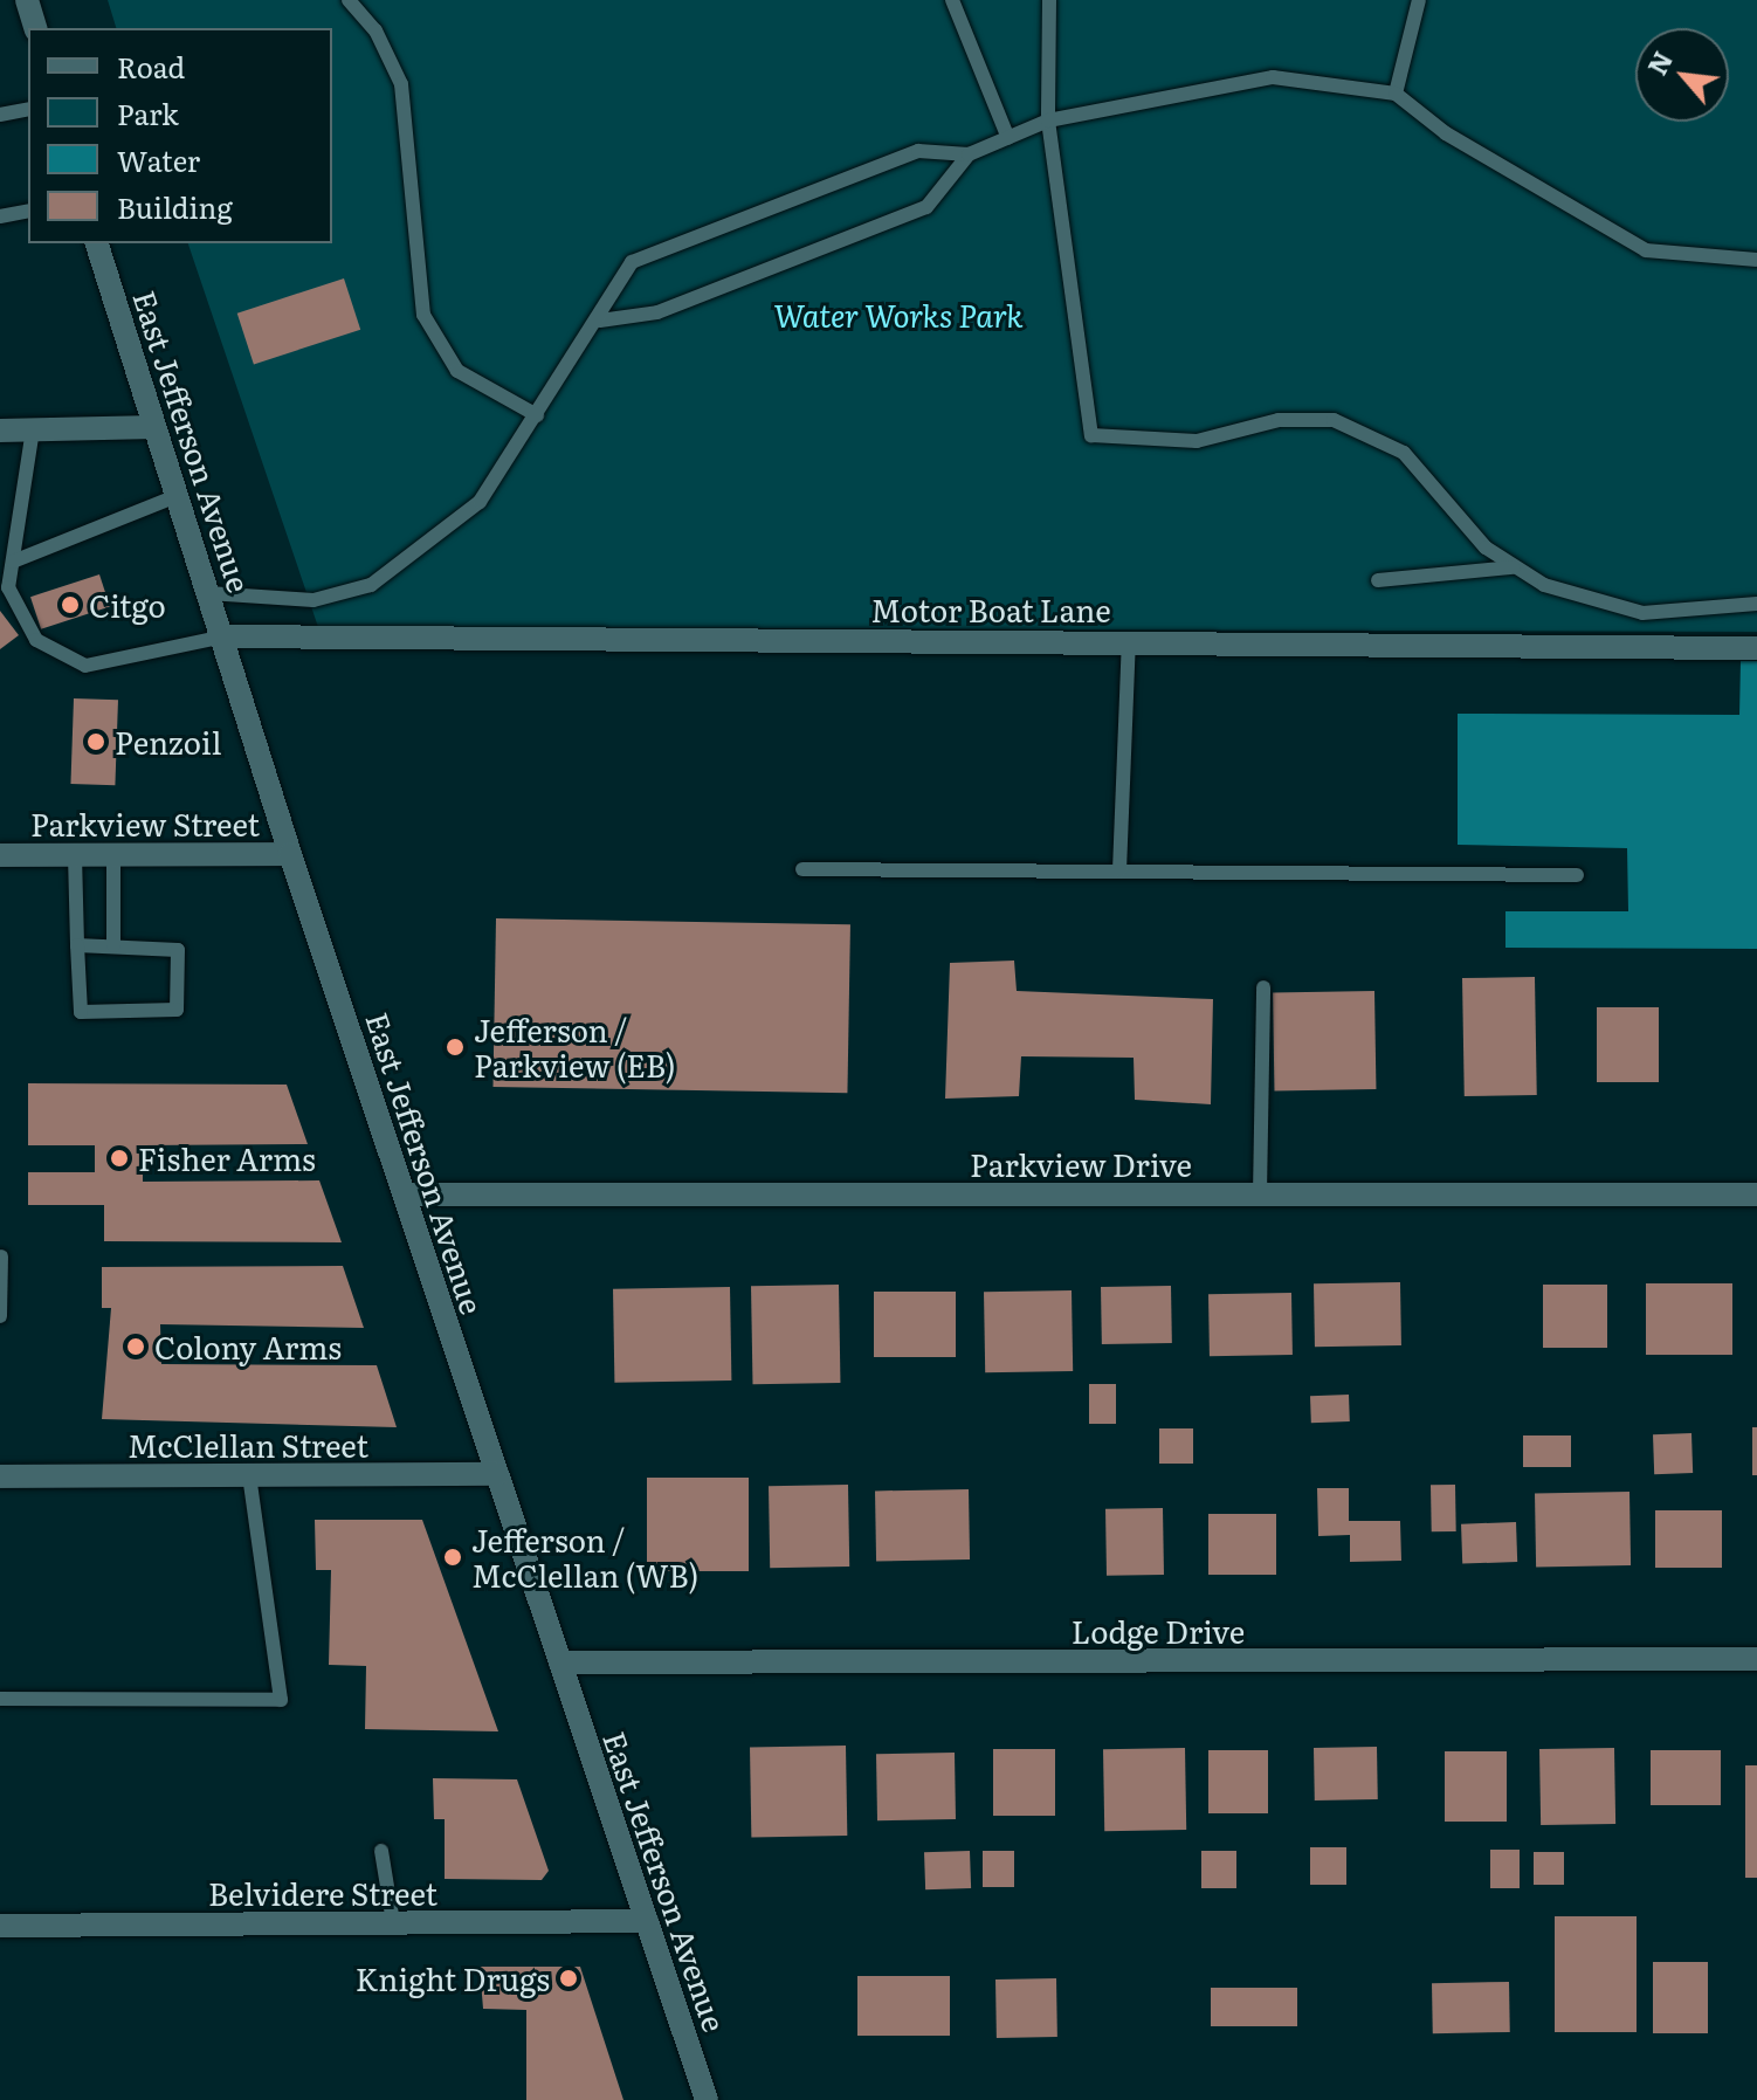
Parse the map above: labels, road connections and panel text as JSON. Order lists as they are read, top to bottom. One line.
{"streets":{"street":["East Jefferson Avenue","Motor Boat Lane","Parkview Street","Parkview Drive","McClellan Street","Lodge Drive","Belvidere Street"]},"crossings":[["East Jefferson Avenue","Motor Boat Lane"],["East Jefferson Avenue","Parkview Street"],["East Jefferson Avenue","Parkview Drive"],["East Jefferson Avenue","McClellan Street"],["East Jefferson Avenue","Lodge Drive"],["East Jefferson Avenue","Belvidere Street"]],"parks":["Water Works Park"],"places":["Citgo","Penzoil","Jefferson / Parkview (EB)","Fisher Arms","Colony Arms","Jefferson / McClellan (WB)","Knight Drugs"],"legend":["Road","Park","Water","Building"],"north":"top left"}
